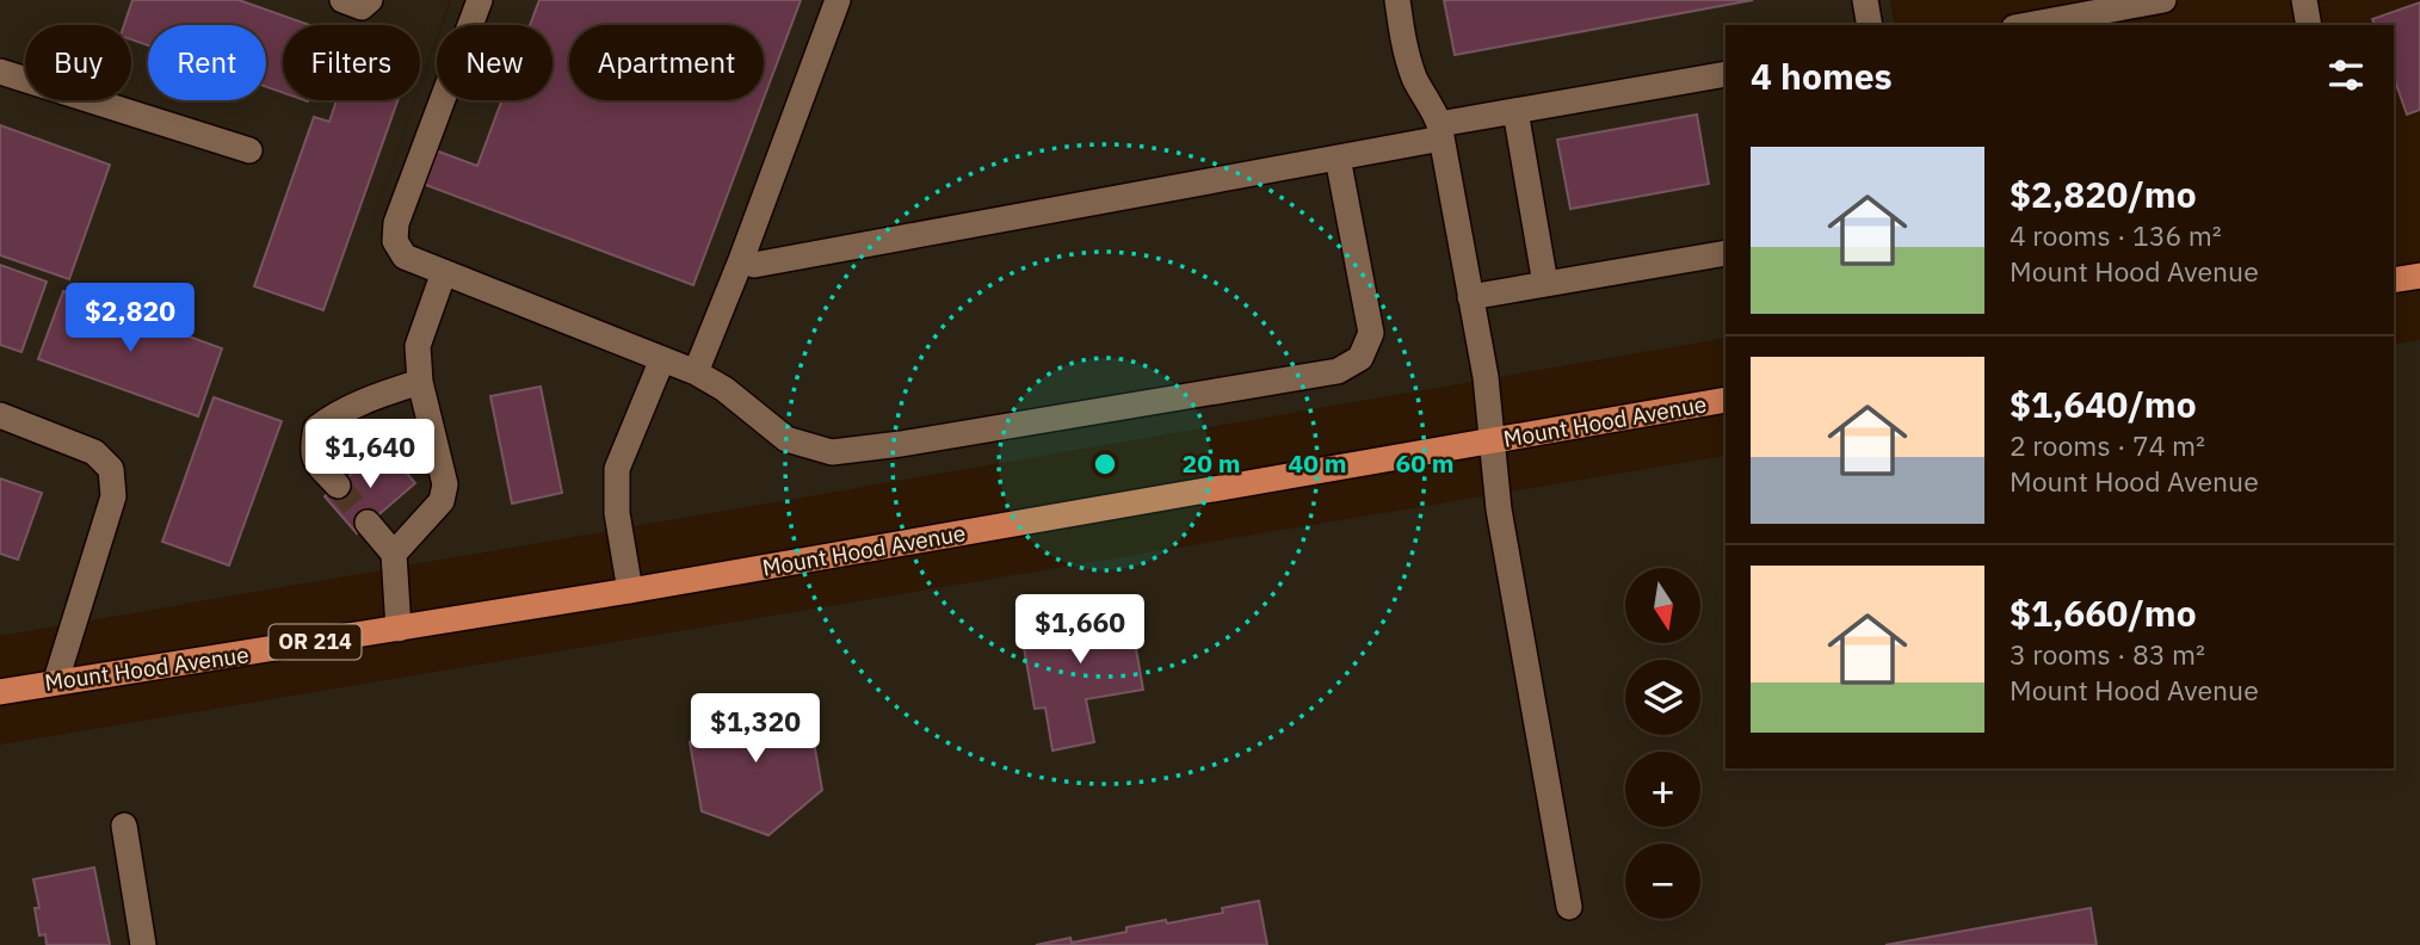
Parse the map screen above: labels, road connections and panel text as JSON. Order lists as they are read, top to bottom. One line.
{"streets":{"main road":["Mount Hood Avenue","OR 214"]},"north":"bottom","page":{"chip":["Buy","Rent","Filters","New","Apartment"],"heading":"4 homes","list":[{"name":"$2,820/mo","note":"4 rooms · 136 m² · Mount Hood Avenue"},{"name":"$1,640/mo","note":"2 rooms · 74 m² · Mount Hood Avenue"},{"name":"$1,660/mo","note":"3 rooms · 83 m² · Mount Hood Avenue"}],"price":["$2,820","$1,640","$1,660","$1,320"],"map_buttons":["+","−"]},"rings":["20 m","40 m","60 m"]}
